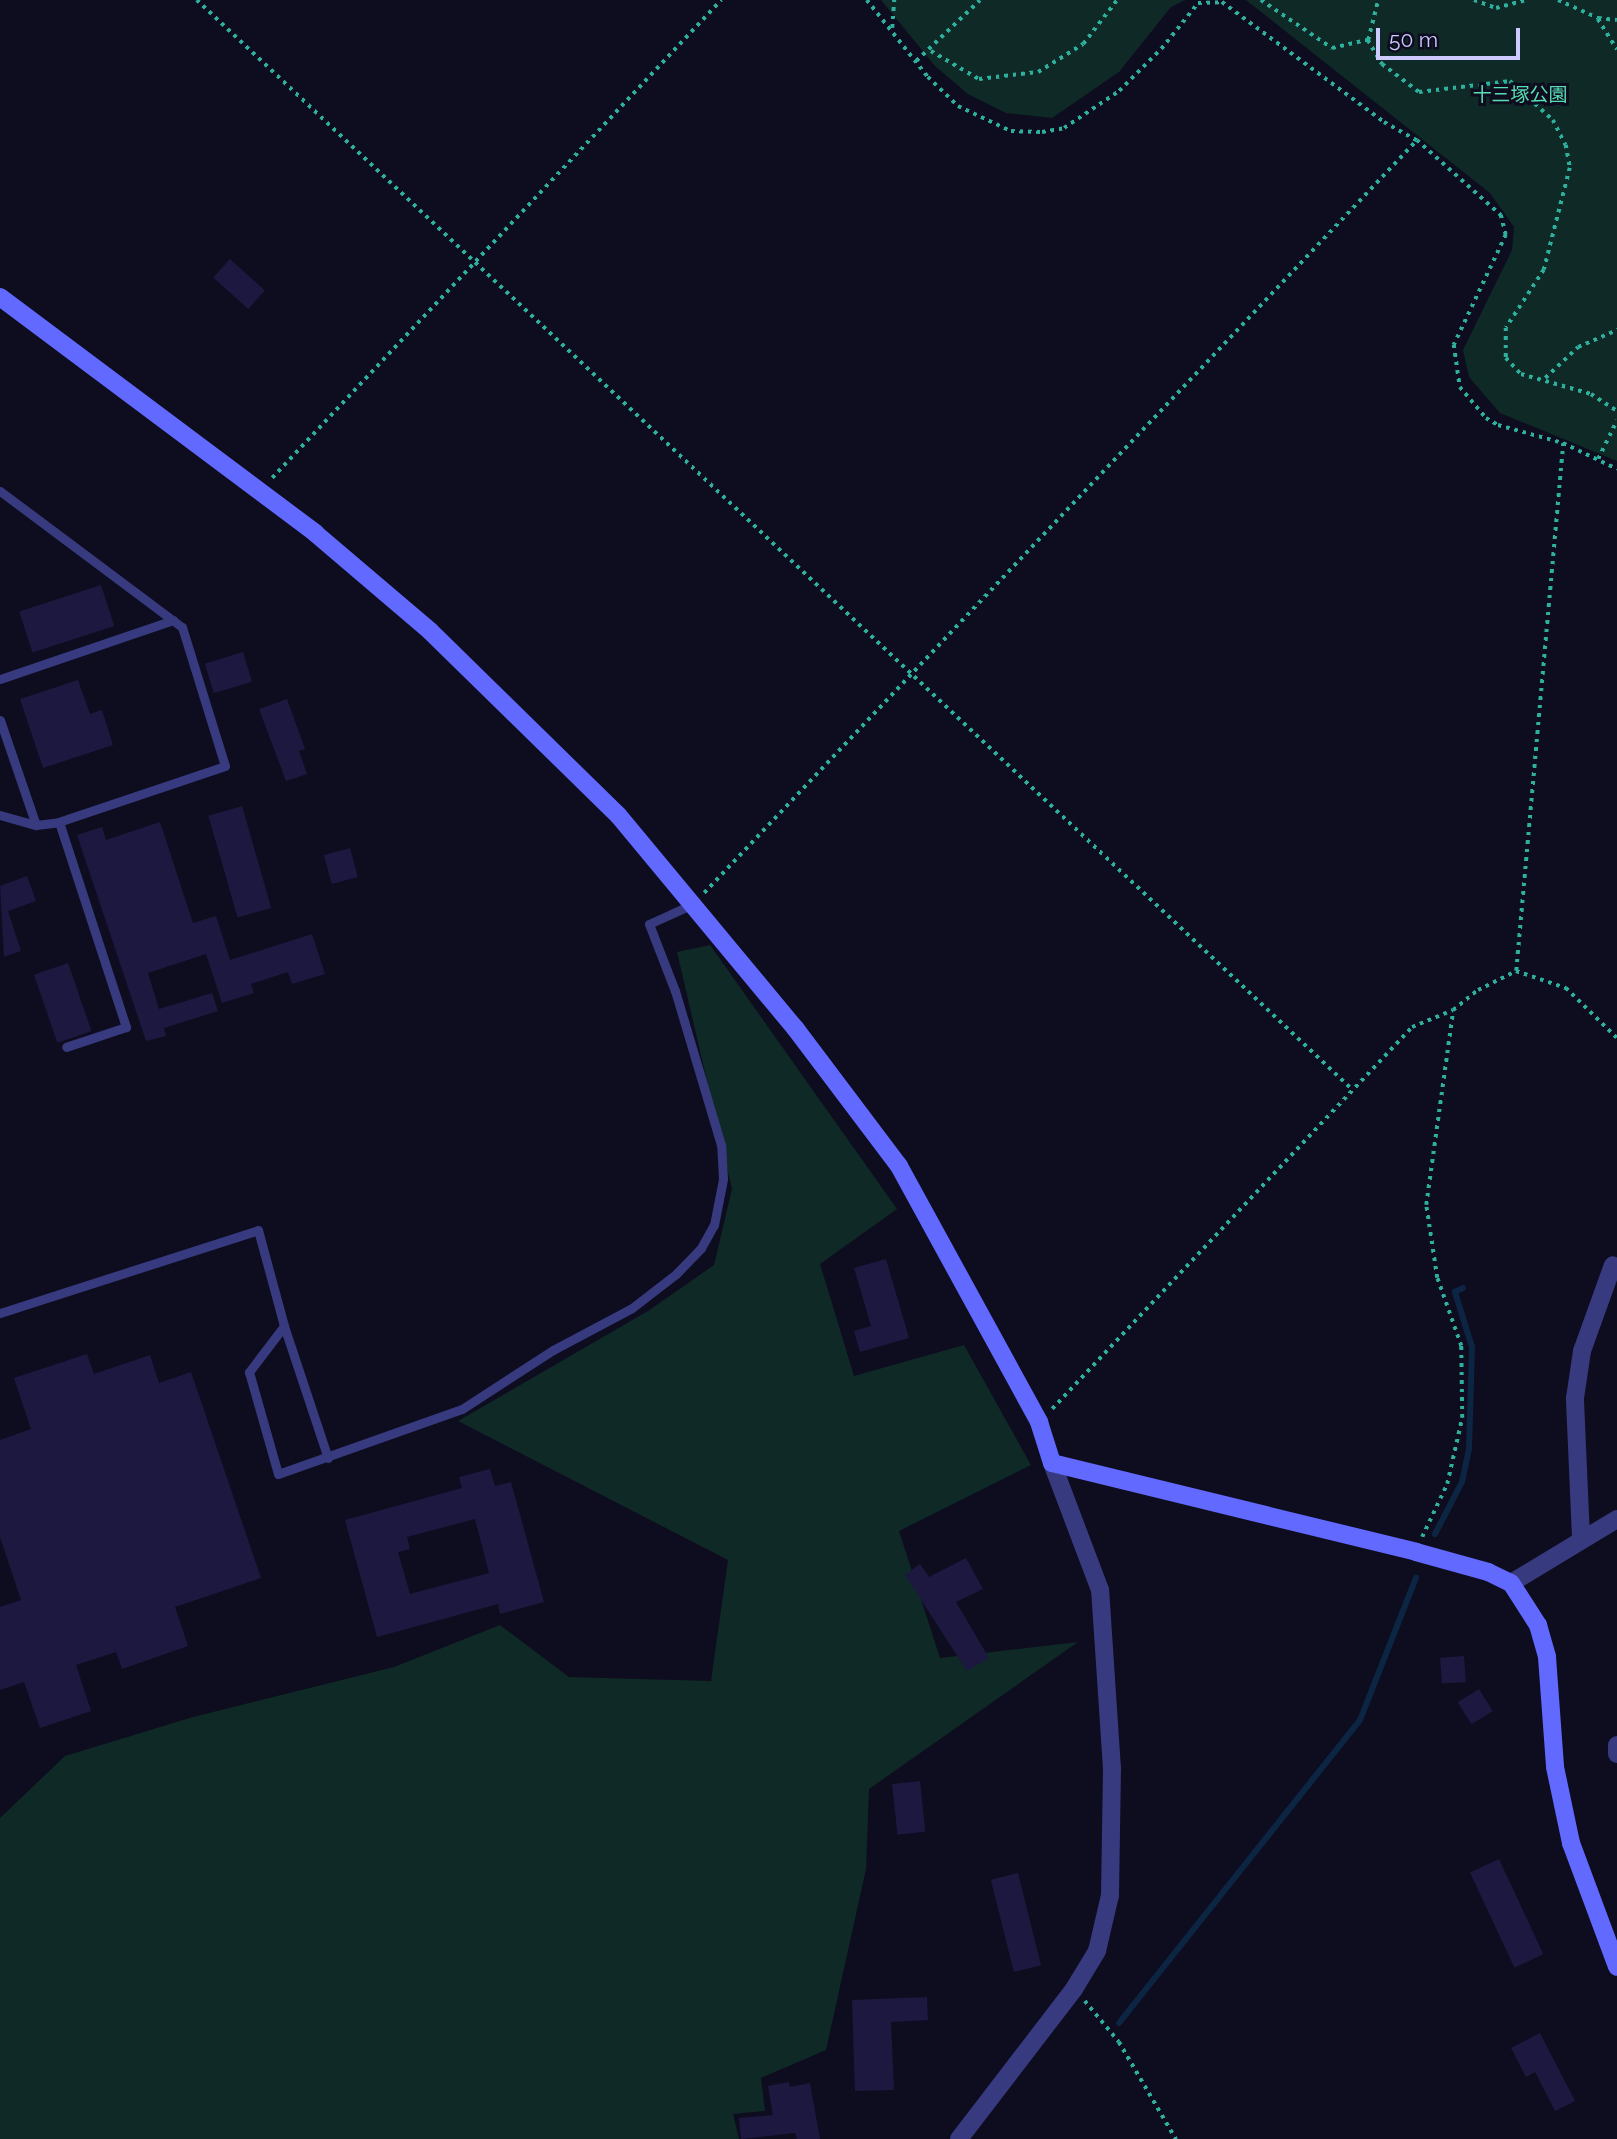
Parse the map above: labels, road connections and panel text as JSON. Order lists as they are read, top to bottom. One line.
{"parks":["十三塚公園"],"scale_bar":"50 m"}
